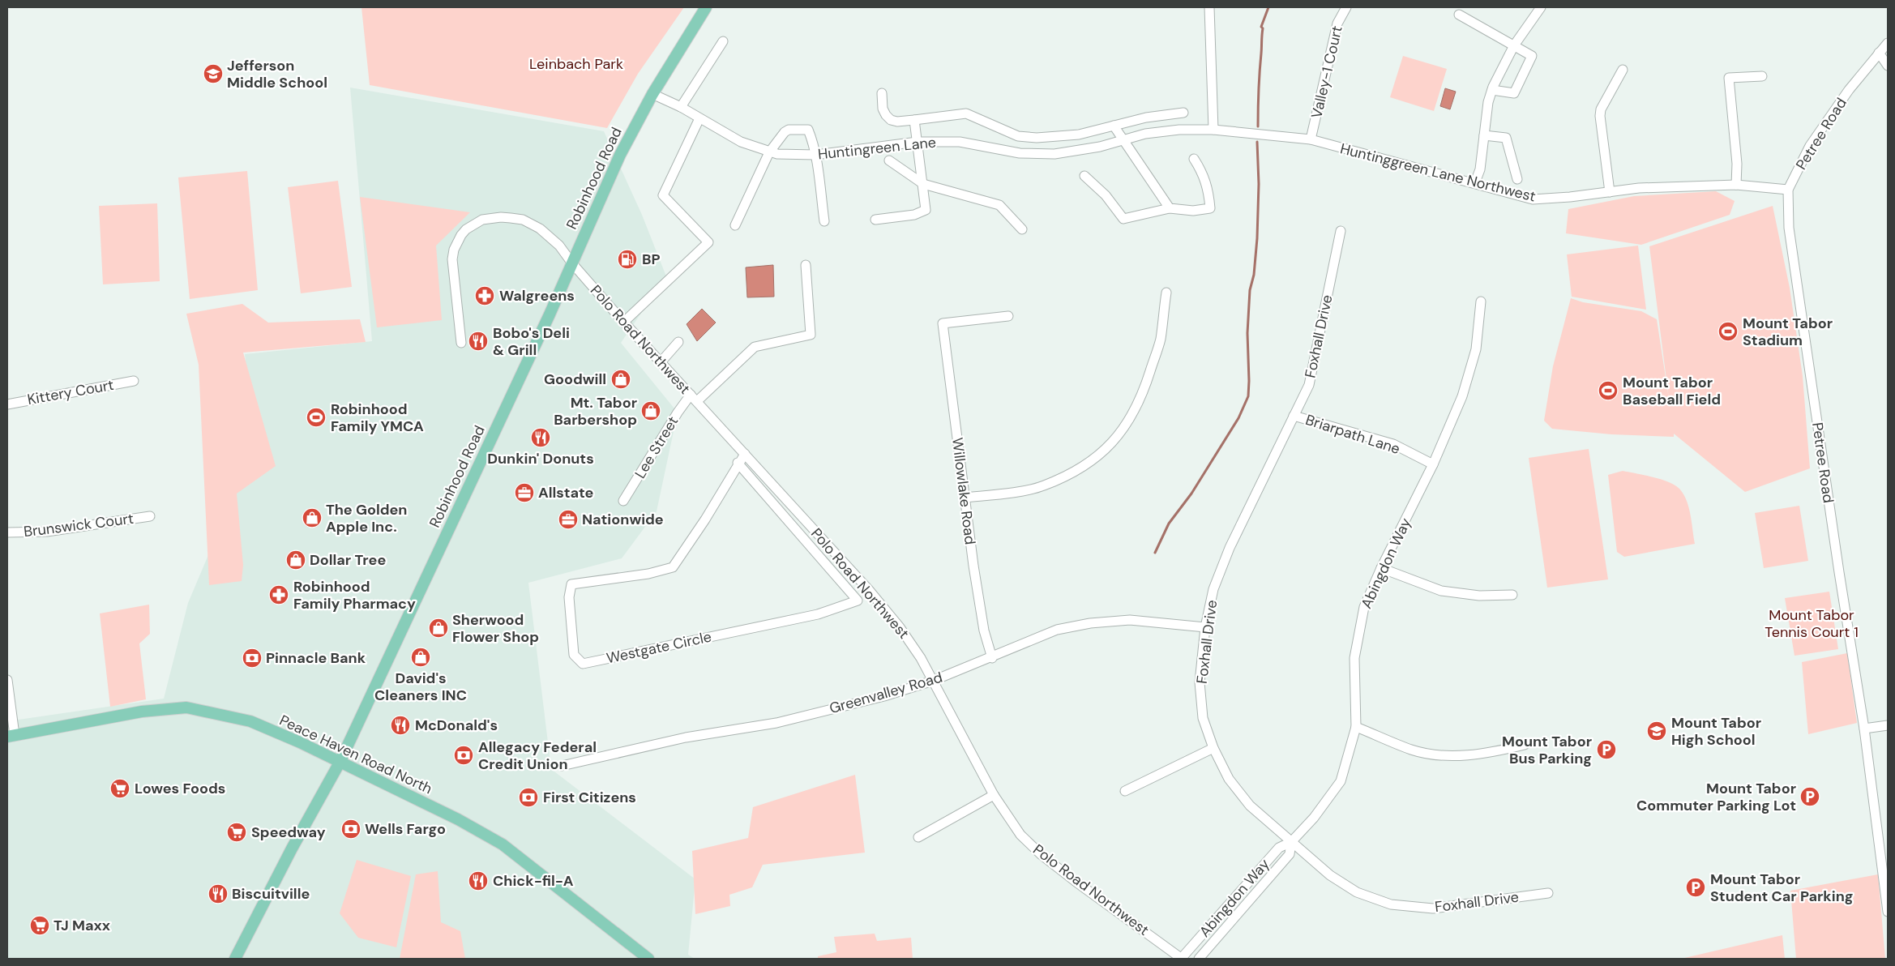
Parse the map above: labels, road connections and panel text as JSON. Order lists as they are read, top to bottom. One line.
{"streets":{"main road":["Robinhood Road","Peace Haven Road North"],"street":["Valley-1 Court","Petree Road","Huntingreen Lane","Huntinggreen Lane Northwest","Foxhall Drive","Polo Road Northwest","Kittery Court","Briarpath Lane","Lee Street","Willowlake Road","Brunswick Court","Abingdon Way","Westgate Circle","Greenvalley Road"]},"crossings":[["Valley-1 Court","Huntinggreen Lane Northwest"],["Petree Road","Huntinggreen Lane Northwest"],["Huntingreen Lane","Huntinggreen Lane Northwest"],["Huntingreen Lane","Robinhood Road"],["Robinhood Road","Polo Road Northwest"],["Robinhood Road","Peace Haven Road North"],["Foxhall Drive","Briarpath Lane"],["Foxhall Drive","Abingdon Way"],["Foxhall Drive","Greenvalley Road"],["Polo Road Northwest","Lee Street"],["Polo Road Northwest","Abingdon Way"],["Polo Road Northwest","Westgate Circle"],["Polo Road Northwest","Greenvalley Road"],["Briarpath Lane","Abingdon Way"],["Willowlake Road","Greenvalley Road"]],"parks":["Leinbach Park","Mount Tabor Tennis Court 1"],"places":{"school or university":["Jefferson Middle School","Mount Tabor High School"],"fuel station":["BP"],"pharmacy":["Walgreens","Robinhood Family Pharmacy"],"sports":["Mount Tabor Stadium","Mount Tabor Baseball Field","Robinhood Family YMCA"],"restaurant":["Bobo's Deli & Grill","Dunkin' Donuts","McDonald's","Chick-fil-A","Biscuitville"],"shop":["Goodwill","Mt. Tabor Barbershop","The Golden Apple Inc.","Dollar Tree","Sherwood Flower Shop","David's Cleaners INC"],"office":["Allstate","Nationwide"],"bank":["Pinnacle Bank","Allegacy Federal Credit Union","First Citizens","Wells Fargo"],"parking":["Mount Tabor Bus Parking","Mount Tabor Commuter Parking Lot","Mount Tabor Student Car Parking"],"supermarket":["Lowes Foods","Speedway","TJ Maxx"]}}
